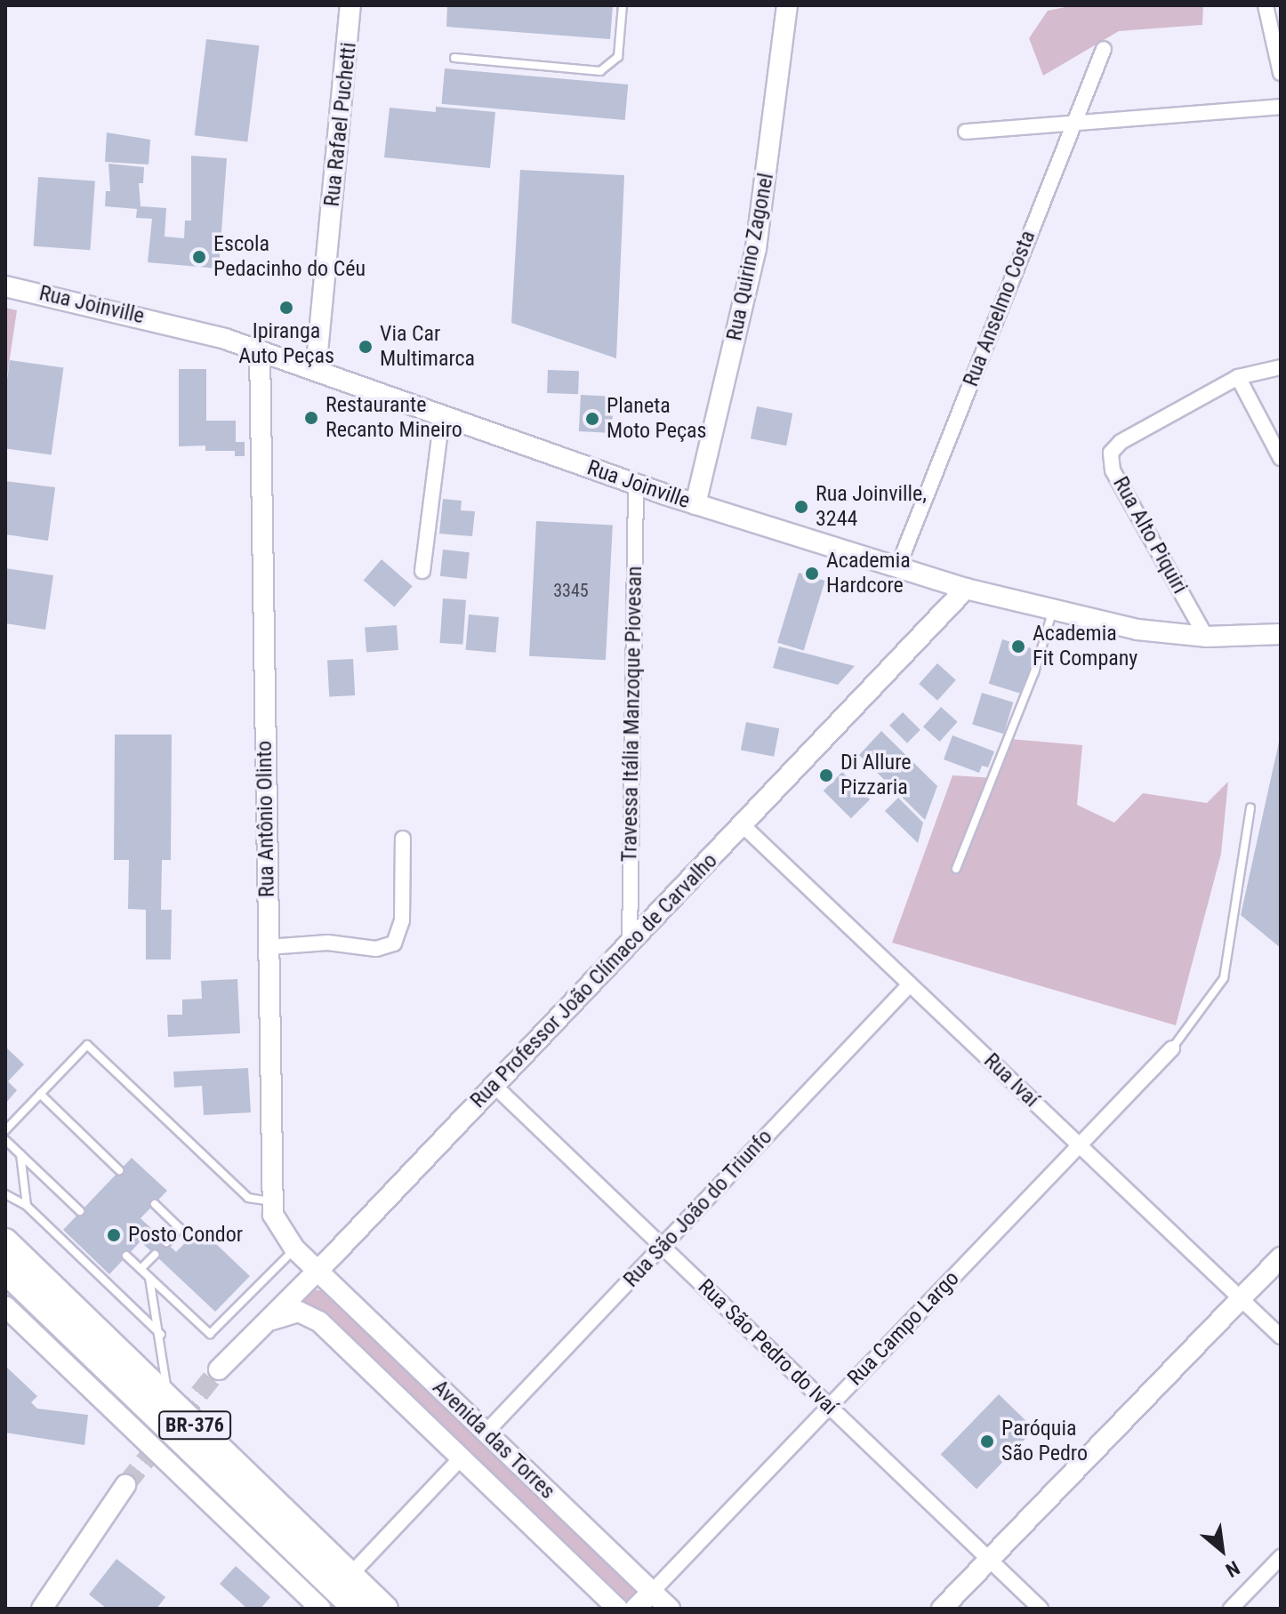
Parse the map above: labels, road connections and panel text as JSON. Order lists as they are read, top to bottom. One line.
{"streets":{"highway":["BR-376"],"main road":["Rua Rafael Puchetti","Rua Quirino Zagonel","Rua Joinville","Rua Antônio Olinto","Rua Professor João Clímaco de Carvalho","Rua Campo Largo","Avenida das Torres"],"street":["Rua Anselmo Costa","Rua Alto Piquiri","Travessa Itália Manzoque Piovesan","Rua Ivaí","Rua São João do Triunfo","Rua São Pedro do Ivaí"]},"crossings":[["Rua Rafael Puchetti","Rua Joinville"],["Rua Quirino Zagonel","Rua Joinville"],["Rua Joinville","Rua Anselmo Costa"],["Rua Joinville","Rua Alto Piquiri"],["Rua Joinville","Travessa Itália Manzoque Piovesan"],["Rua Joinville","Rua Antônio Olinto"],["Rua Joinville","Rua Professor João Clímaco de Carvalho"],["Travessa Itália Manzoque Piovesan","Rua Professor João Clímaco de Carvalho"],["Rua Antônio Olinto","Rua Professor João Clímaco de Carvalho"],["Rua Antônio Olinto","Avenida das Torres"],["Rua Professor João Clímaco de Carvalho","Rua Ivaí"],["Rua Professor João Clímaco de Carvalho","Rua São Pedro do Ivaí"],["Rua Professor João Clímaco de Carvalho","Avenida das Torres"],["Rua Ivaí","Rua São João do Triunfo"],["Rua Ivaí","Rua Campo Largo"],["Rua São João do Triunfo","Rua São Pedro do Ivaí"],["Rua São João do Triunfo","Avenida das Torres"],["Rua Campo Largo","Rua São Pedro do Ivaí"],["Rua Campo Largo","Avenida das Torres"]],"places":["Escola Pedacinho do Céu","Ipiranga Auto Peças","Via Car Multimarca","Restaurante Recanto Mineiro","Planeta Moto Peças","Rua Joinville, 3244","Academia Hardcore","Academia Fit Company","Di Allure Pizzaria","Posto Condor","Paróquia São Pedro"],"house_numbers":["3345"],"north":"bottom right"}
